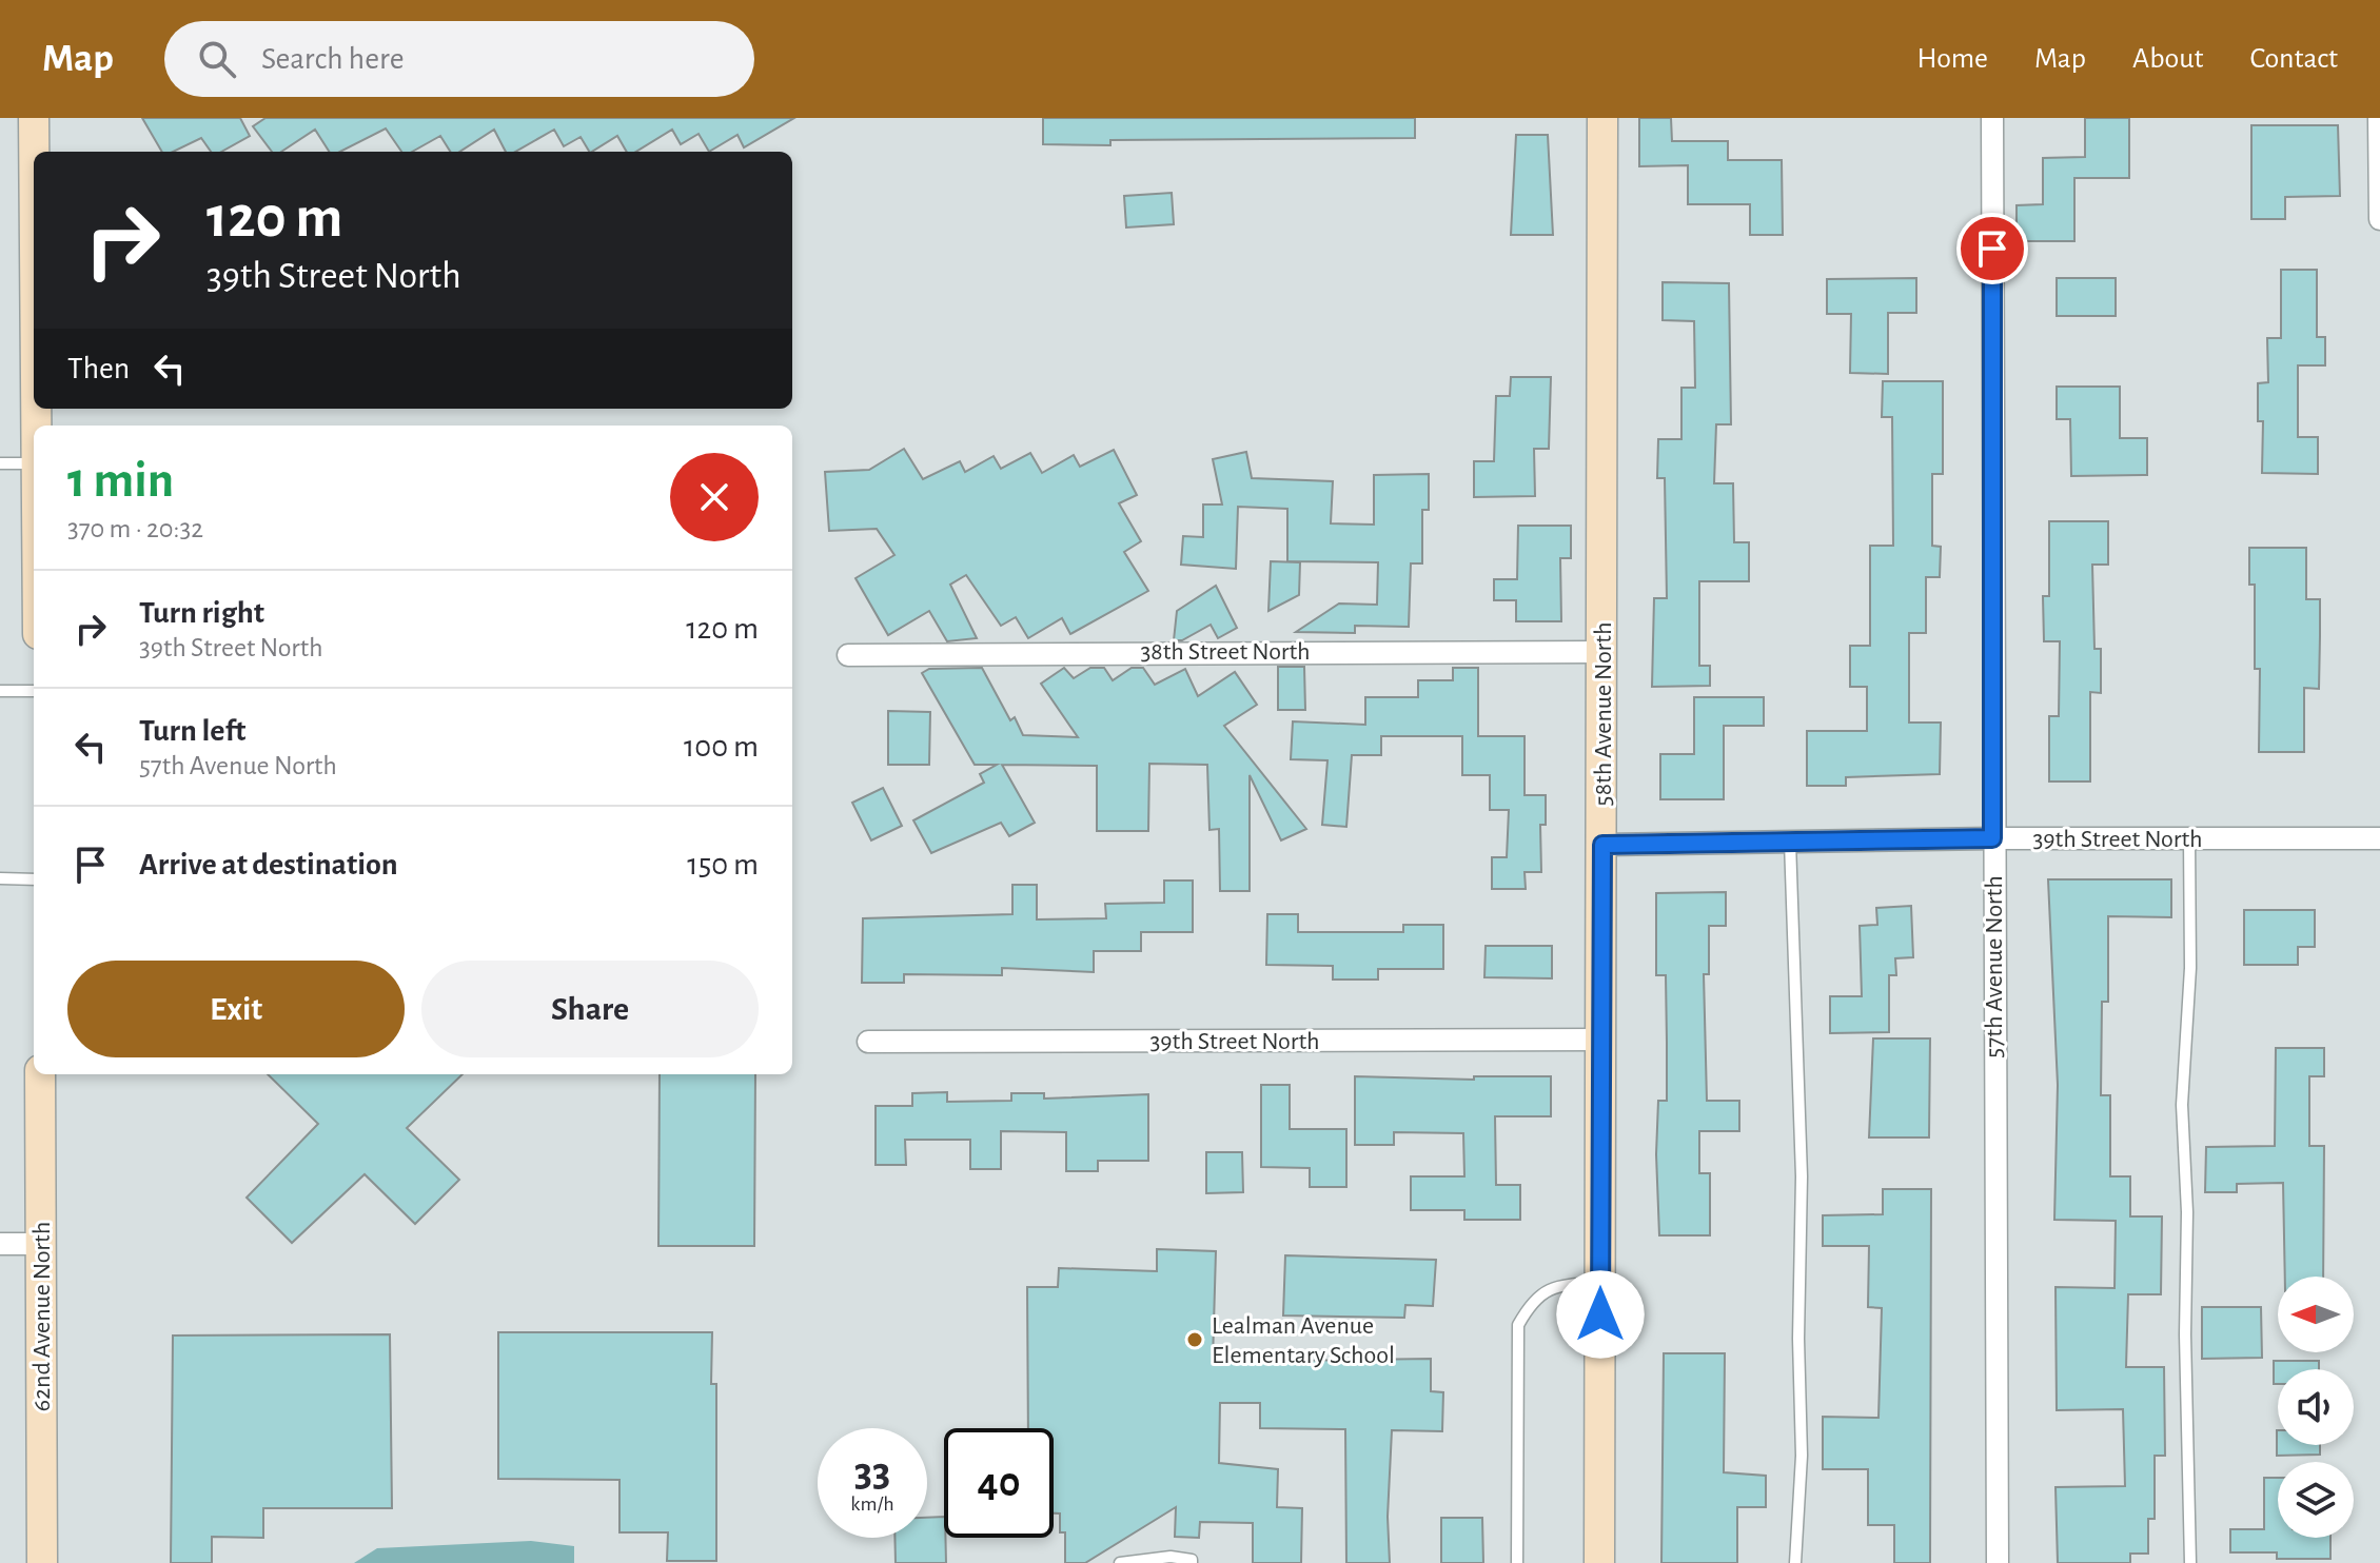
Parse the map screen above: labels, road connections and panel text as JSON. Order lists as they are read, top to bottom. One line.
{"streets":{"street":["38th Street North","58th Avenue North","39th Street North","57th Avenue North","62nd Avenue North"]},"crossings":[["38th Street North","58th Avenue North"],["58th Avenue North","39th Street North"],["39th Street North","57th Avenue North"]],"places":["Lealman Avenue Elementary School"],"north":"left","page":{"header":"Map","search":"Search here","nav":["Home","Map","About","Contact"],"turn":["120 m","39th Street North"],"then":"Then","heading":["1 min","370 m · 20:32"],"list":[{"name":"Turn right","note":"39th Street North","value":"120 m"},{"name":"Turn left","note":"57th Avenue North","value":"100 m"},{"name":"Arrive at destination","value":"150 m"}],"buttons":["Exit","Share"],"speed":"33 km/h","limit":"40"}}
